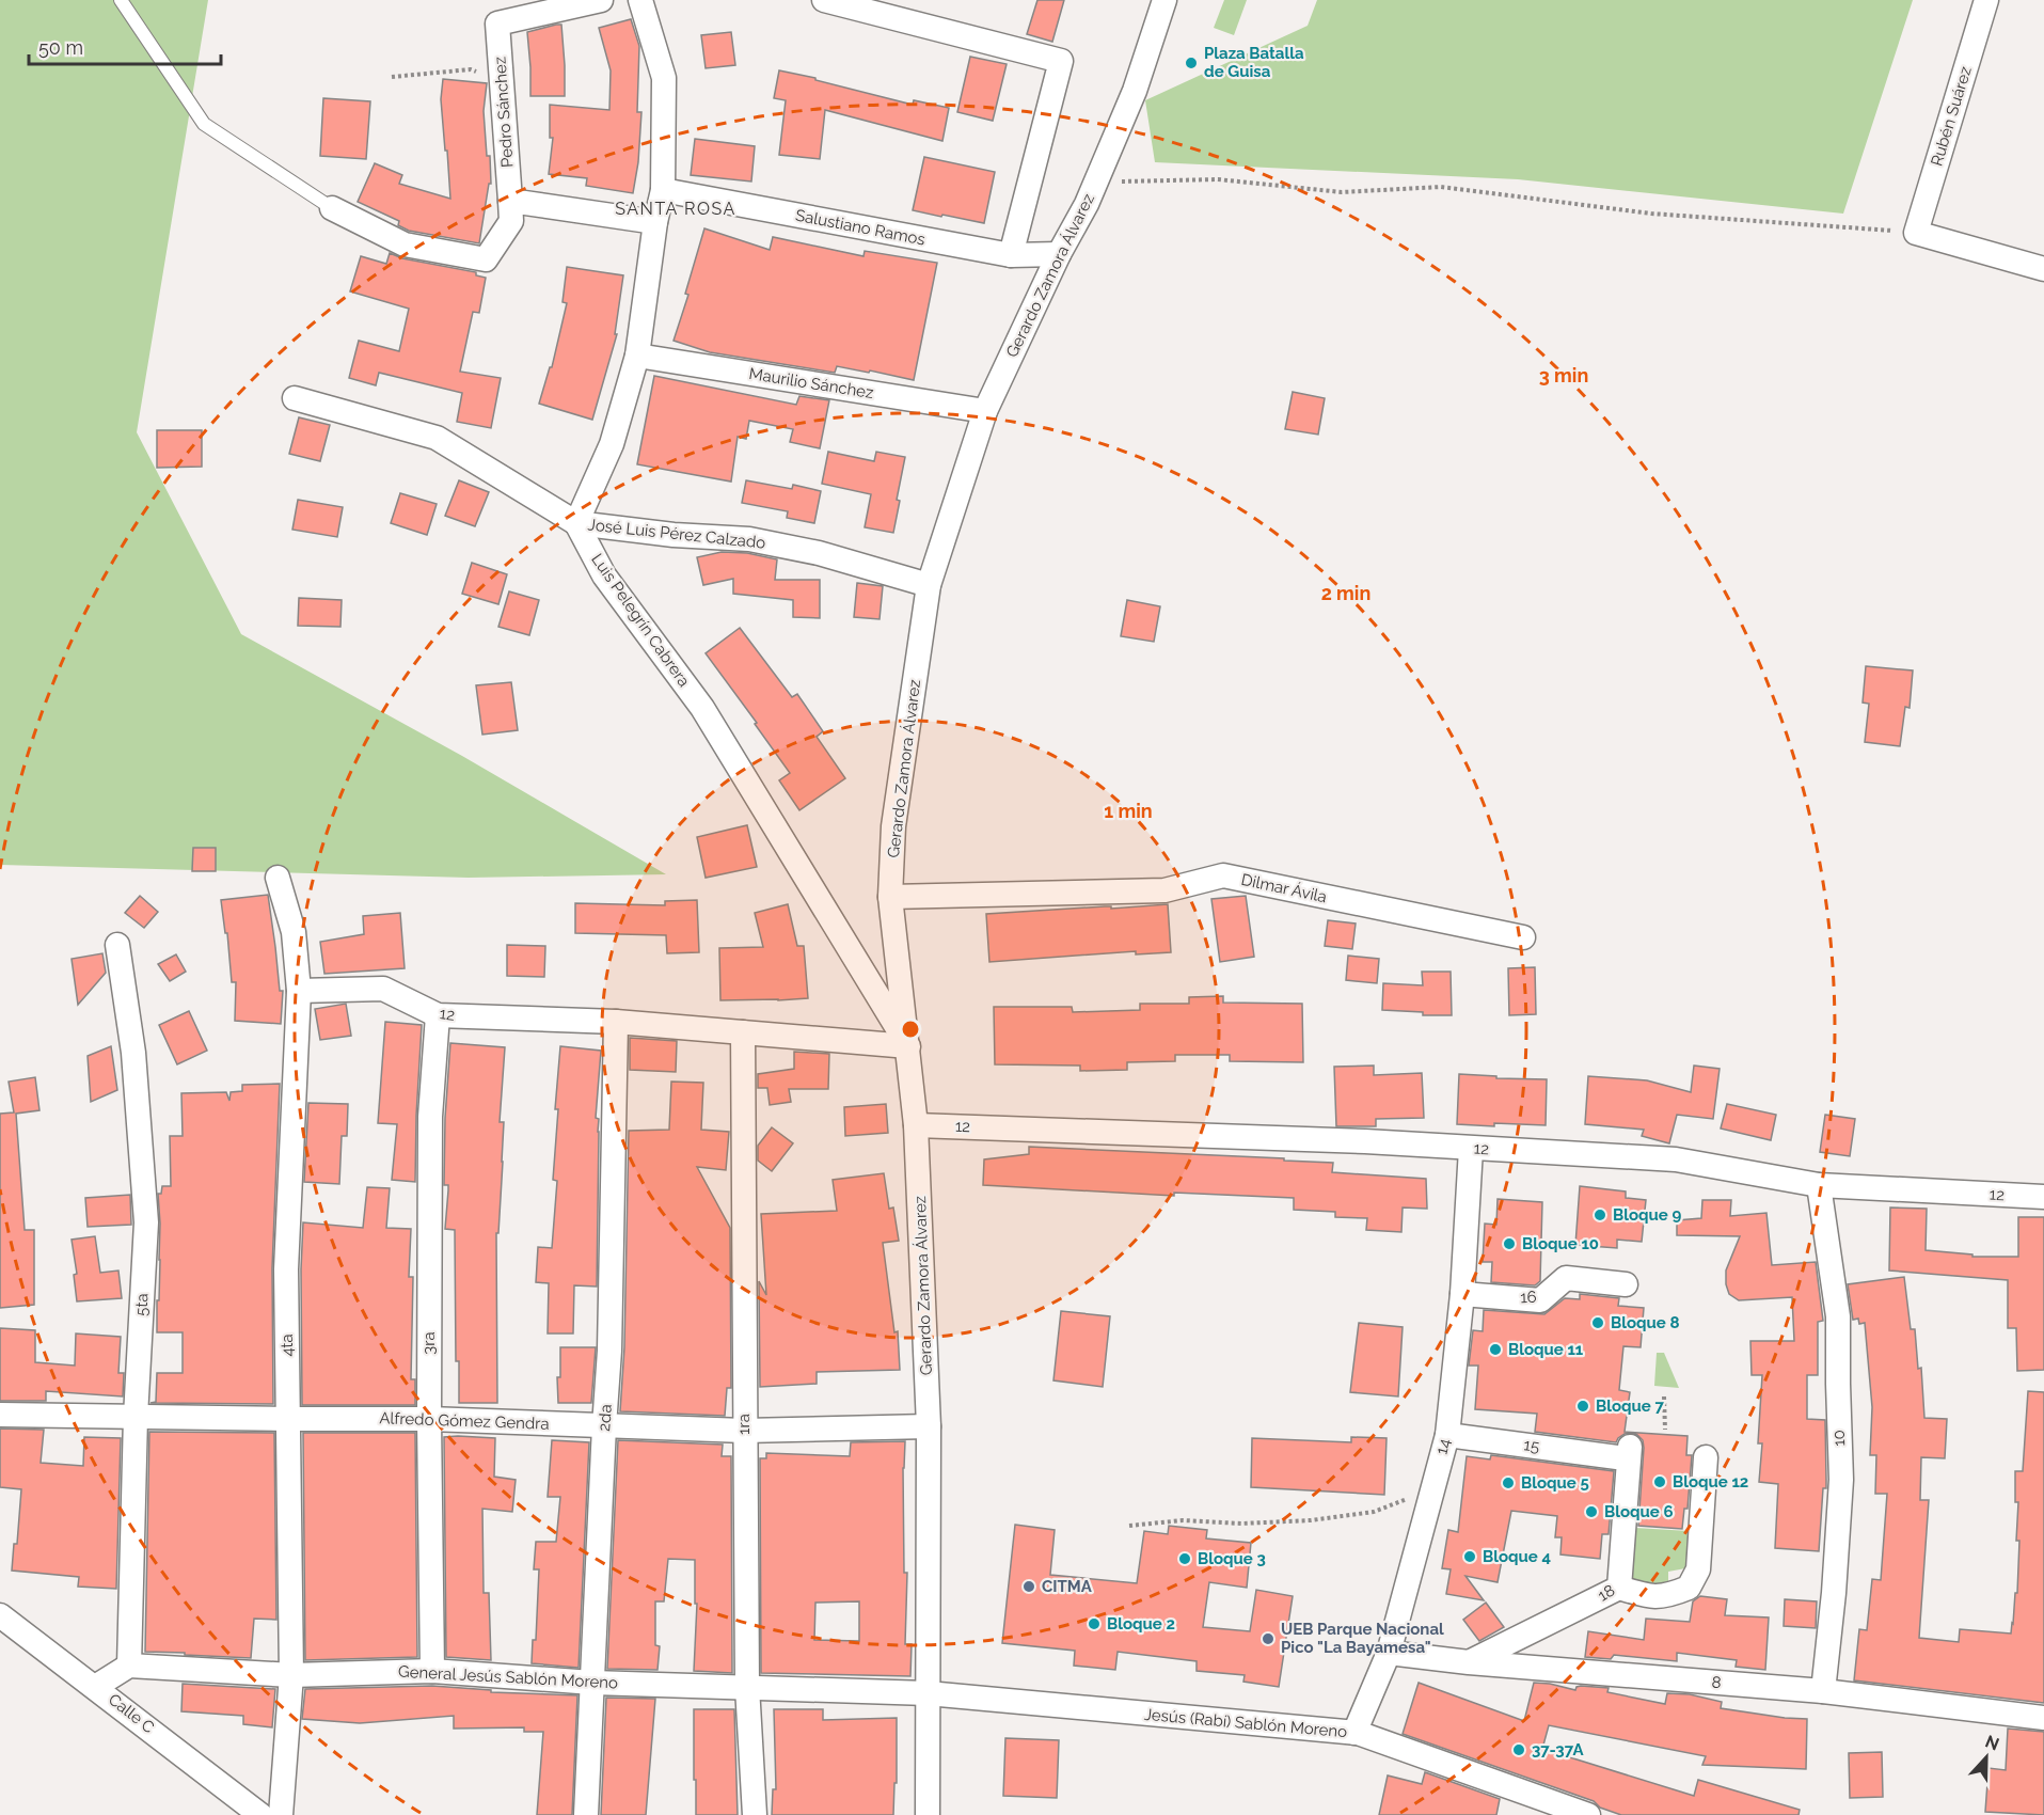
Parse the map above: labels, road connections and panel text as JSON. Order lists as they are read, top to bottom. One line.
{"streets":{"street":["Pedro Sánchez","Rubén Suárez","Salustiano Ramos","Gerardo Zamora Álvarez","Maurilio Sánchez","José Luis Pérez Calzado","Luis Pelegrín Cabrera","Dilmar Ávila","12","16","5ta","3ra","4ta","2da","Alfredo Gómez Gendra","1ra","10","15","14","18","General Jesús Sablón Moreno","8","Calle C","Jesús (Rabí) Sablón Moreno"]},"crossings":[["Salustiano Ramos","Gerardo Zamora Álvarez"],["Gerardo Zamora Álvarez","Maurilio Sánchez"],["Gerardo Zamora Álvarez","José Luis Pérez Calzado"],["Gerardo Zamora Álvarez","Luis Pelegrín Cabrera"],["Gerardo Zamora Álvarez","Dilmar Ávila"],["Gerardo Zamora Álvarez","12"],["Gerardo Zamora Álvarez","Alfredo Gómez Gendra"],["Gerardo Zamora Álvarez","General Jesús Sablón Moreno"],["Gerardo Zamora Álvarez","Jesús (Rabí) Sablón Moreno"],["José Luis Pérez Calzado","Luis Pelegrín Cabrera"],["Luis Pelegrín Cabrera","12"],["12","3ra"],["12","4ta"],["12","2da"],["12","1ra"],["12","10"],["12","14"],["16","14"],["5ta","Alfredo Gómez Gendra"],["5ta","General Jesús Sablón Moreno"],["3ra","Alfredo Gómez Gendra"],["3ra","General Jesús Sablón Moreno"],["4ta","Alfredo Gómez Gendra"],["4ta","General Jesús Sablón Moreno"],["2da","Alfredo Gómez Gendra"],["2da","General Jesús Sablón Moreno"],["Alfredo Gómez Gendra","1ra"],["1ra","General Jesús Sablón Moreno"],["10","8"],["15","14"],["15","18"],["14","8"],["14","Jesús (Rabí) Sablón Moreno"],["18","8"],["General Jesús Sablón Moreno","Jesús (Rabí) Sablón Moreno"]],"districts":["SANTA ROSA"],"places":["Plaza Batalla de Guisa","Bloque 9","Bloque 10","Bloque 8","Bloque 11","Bloque 7","Bloque 12","Bloque 5","Bloque 6","Bloque 4","Bloque 3","CITMA","Bloque 2","UEB Parque Nacional Pico \"La Bayamesa\"","37-37A"],"scale_bar":"50 m","north":"top","rings":["3 min","2 min","1 min"]}
